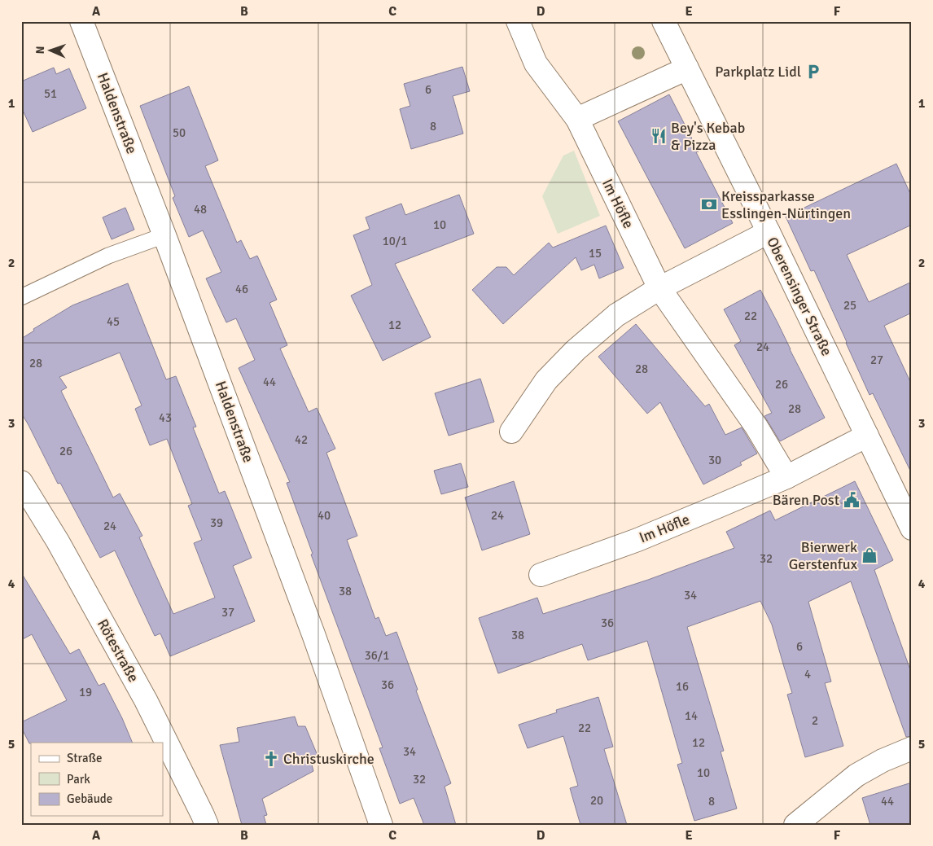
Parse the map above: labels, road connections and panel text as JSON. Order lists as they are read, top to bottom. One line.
{"streets":{"street":["Haldenstraße","Im Höfle","Oberensinger Straße","Rötestraße"]},"crossings":[["Im Höfle","Oberensinger Straße"]],"places":{"parking":["Parkplatz Lidl"],"restaurant":["Bey's Kebab & Pizza"],"bank":["Kreissparkasse Esslingen-Nürtingen"],"public building":["Bären Post"],"shop":["Bierwerk Gerstenfux"],"church":["Christuskirche"]},"house_numbers":["6","51","8","50","48","10","10/1","15","46","25","22","45","12","24","27","28","28","44","26","28","43","42","26","30","40","24","39","24","32","38","34","37","36","38","6","36/1","4","36","16","19","14","2","22","12","34","10","32","20","8","44"],"legend":["Straße","Park","Gebäude"],"north":"left","grid":{"columns":["A","B","C","D","E","F"],"rows":["1","2","3","4","5"]}}
